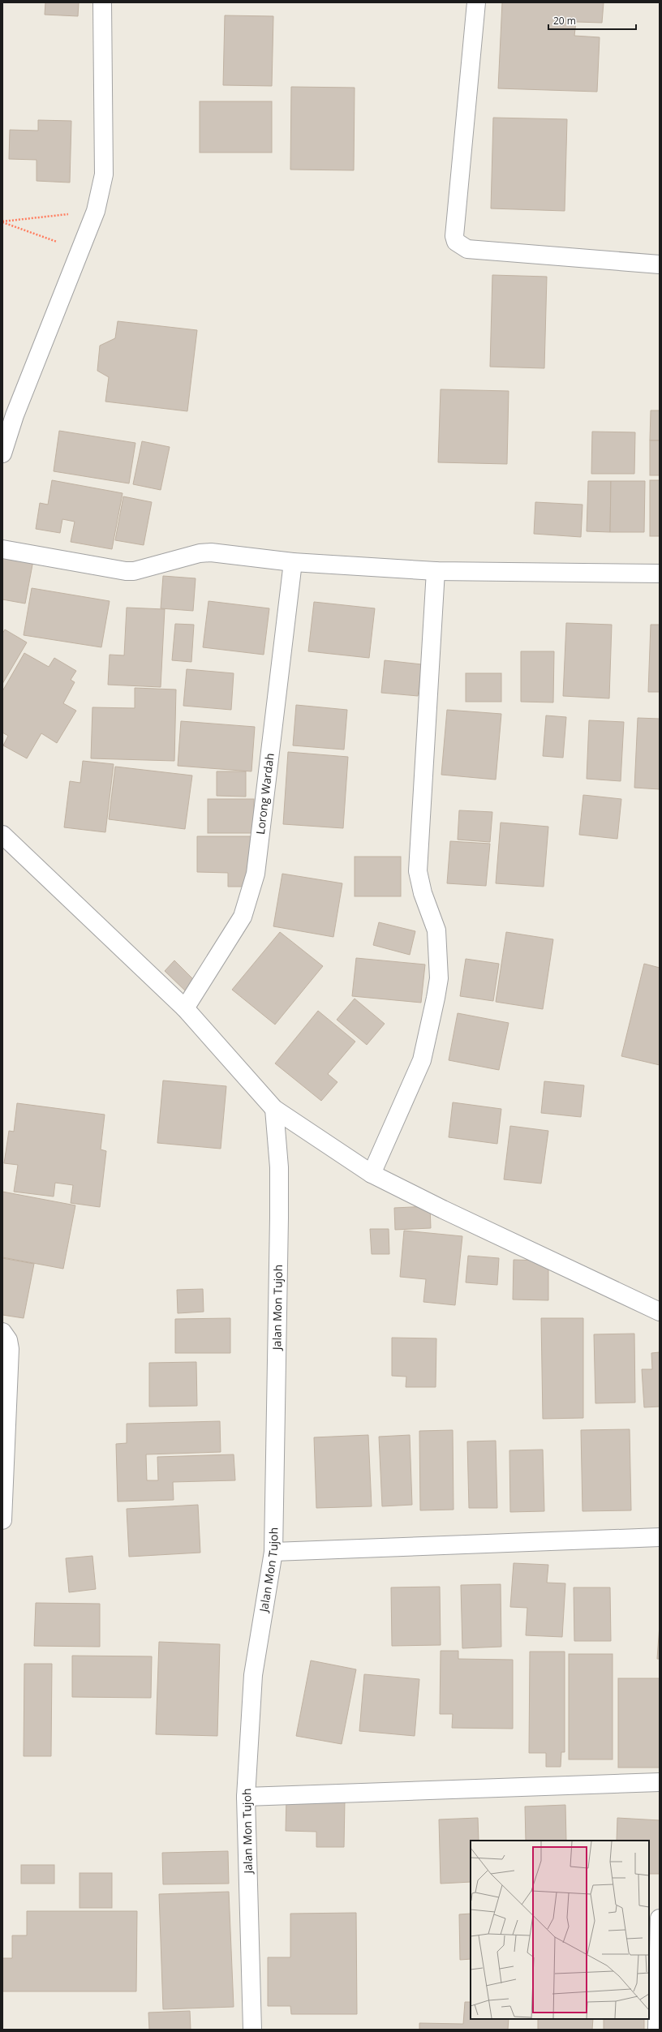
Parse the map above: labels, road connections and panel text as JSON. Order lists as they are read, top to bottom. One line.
{"streets":{"street":["Lorong Wardah","Jalan Mon Tujoh"]},"scale_bar":"20 m"}
